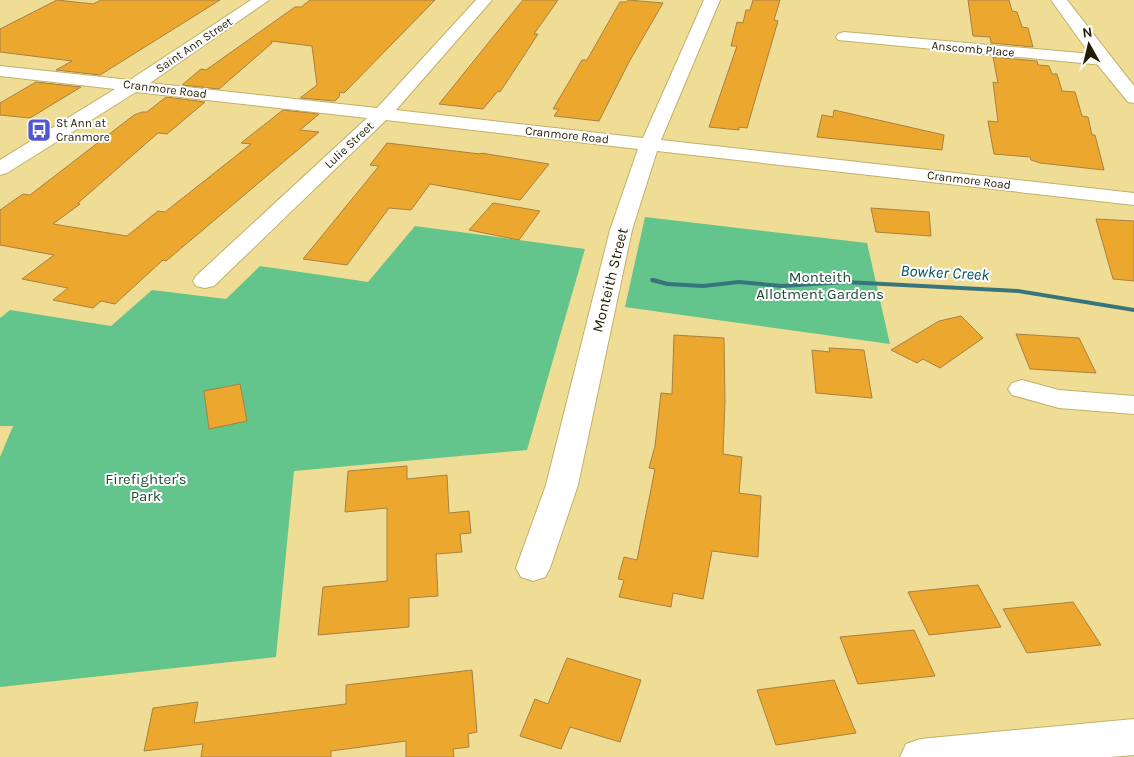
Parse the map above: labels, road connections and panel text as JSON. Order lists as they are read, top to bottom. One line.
{"streets":{"street":["Saint Ann Street","Anscomb Place","Cranmore Road","Lulie Street","Monteith Street"]},"crossings":[["Saint Ann Street","Cranmore Road"],["Cranmore Road","Lulie Street"],["Cranmore Road","Monteith Street"]],"water":["Bowker Creek"],"parks":["Monteith Allotment Gardens","Firefighter's Park"],"places":{"bus stop":["St Ann at Cranmore"]},"north":"top"}
